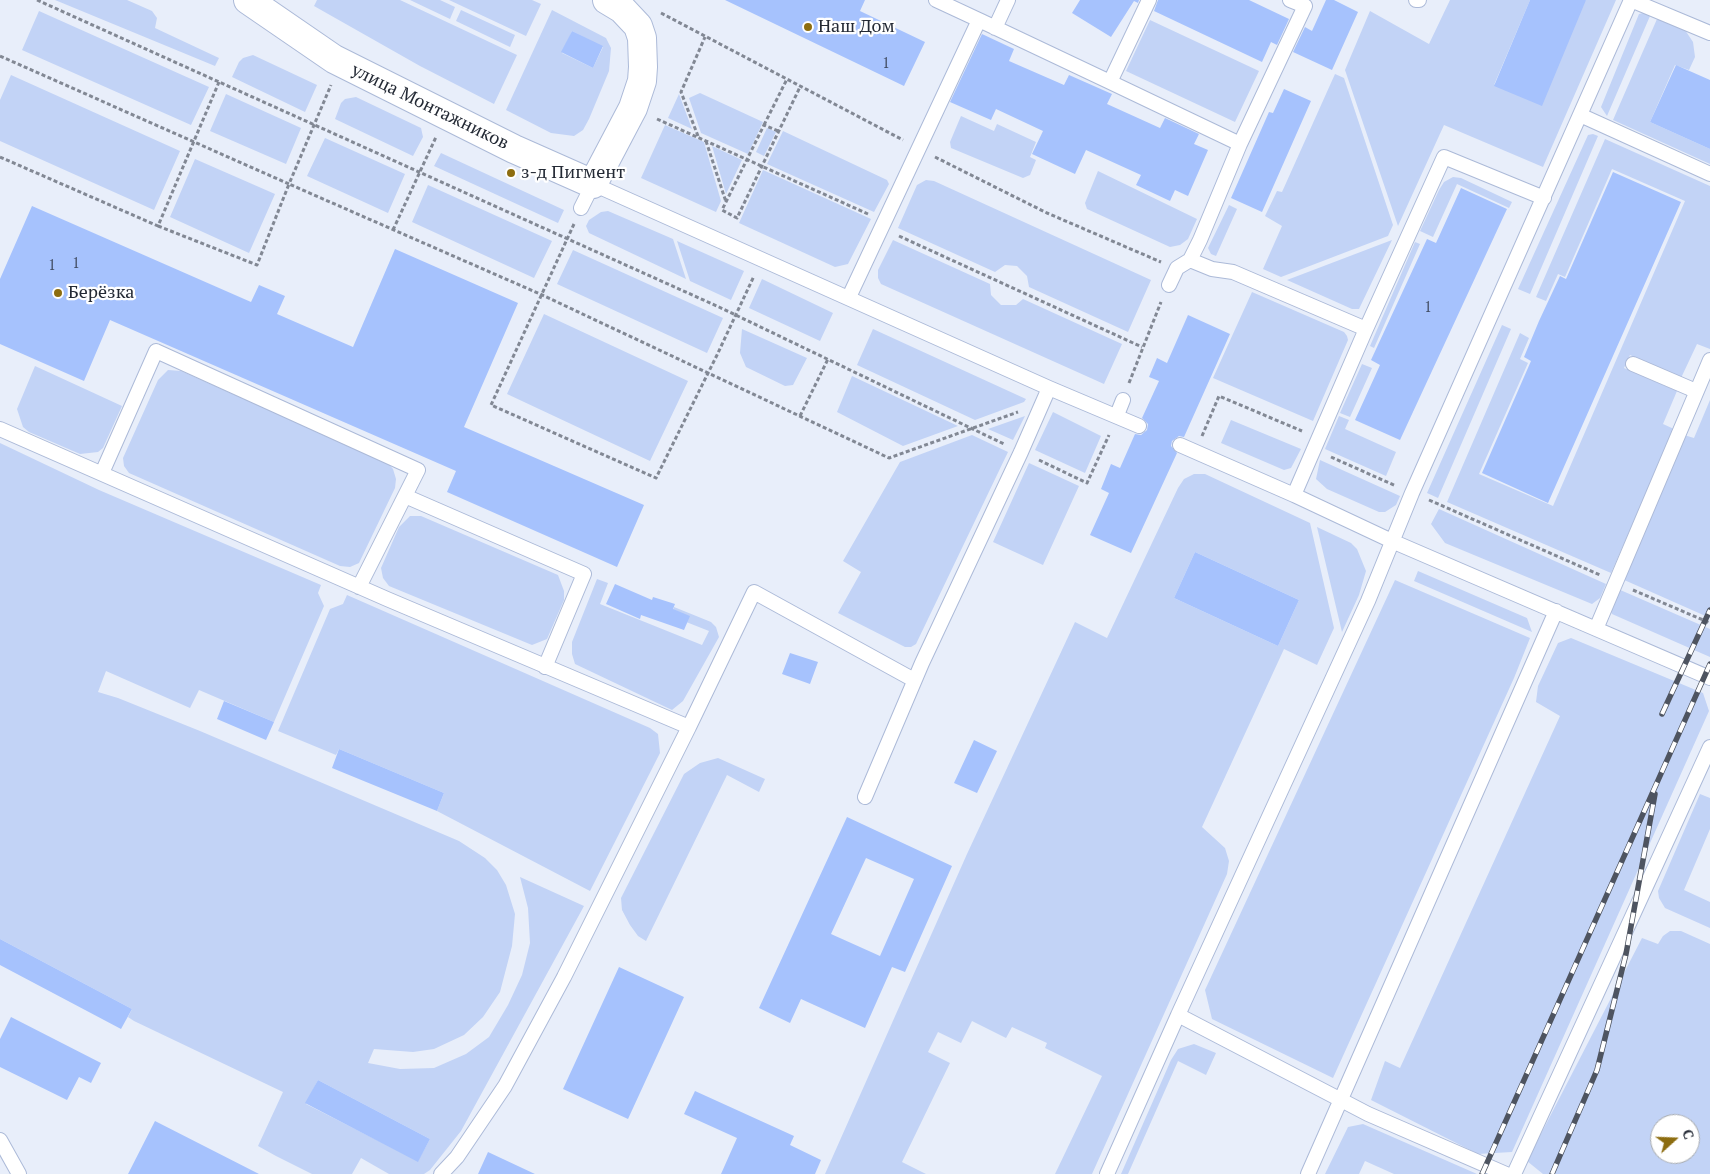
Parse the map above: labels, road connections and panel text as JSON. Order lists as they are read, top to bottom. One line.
{"streets":{"street":["улица Монтажников"]},"places":["Наш Дом","з-д Пигмент","Берёзка"],"house_numbers":["1","1","1","1"],"north":"right"}
